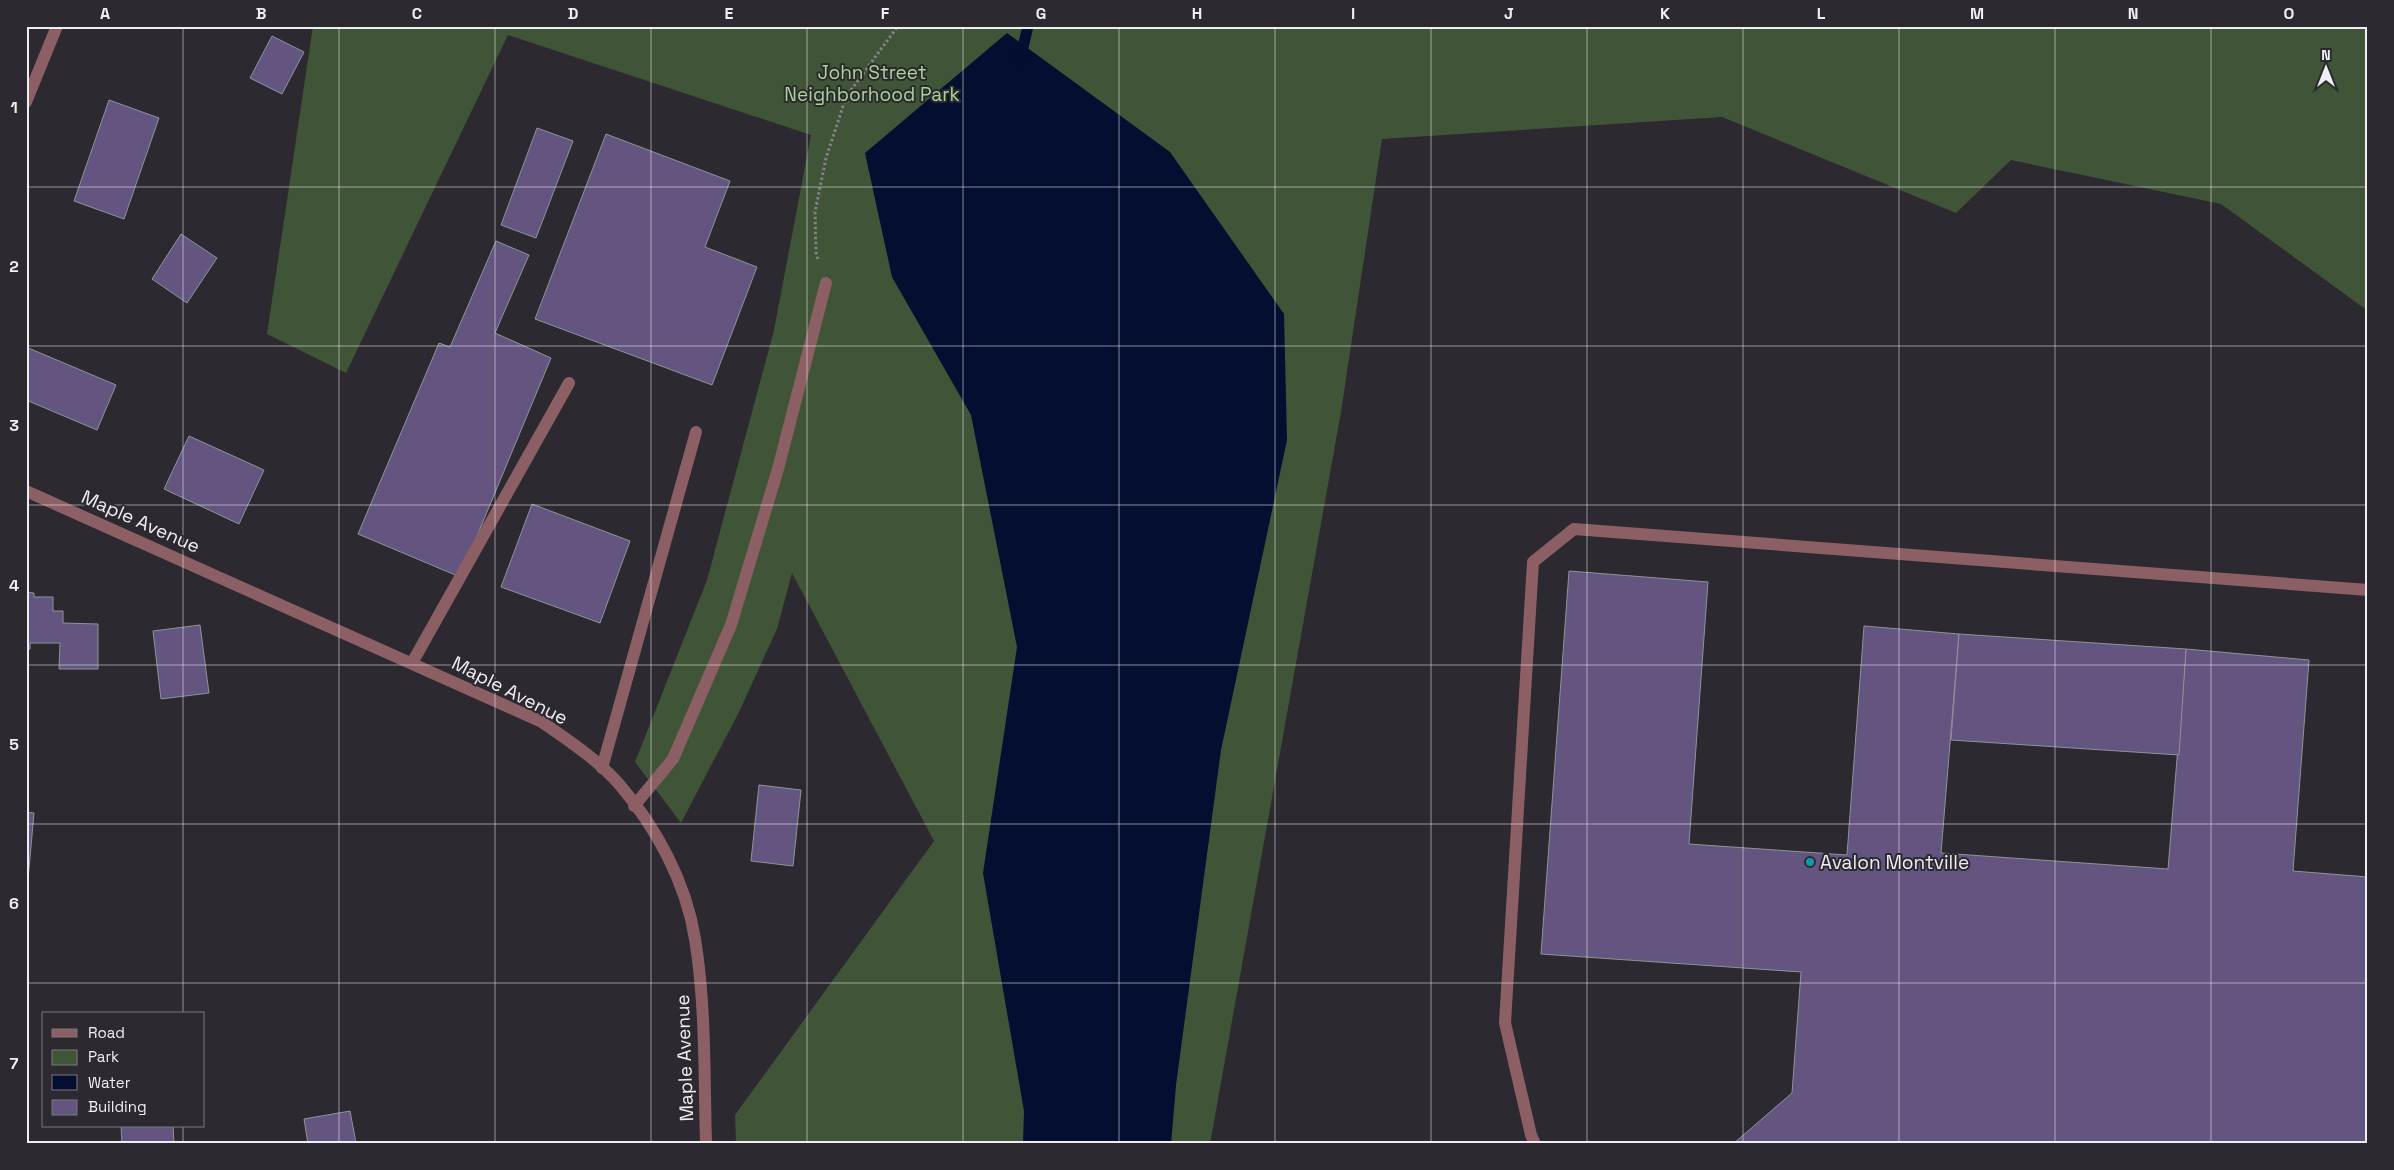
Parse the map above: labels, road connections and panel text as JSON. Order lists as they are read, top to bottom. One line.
{"streets":{"street":["Maple Avenue"]},"parks":["John Street Neighborhood Park"],"places":["Avalon Montville"],"legend":["Road","Park","Water","Building"],"north":"top","grid":{"columns":["A","B","C","D","E","F","G","H","I","J","K","L","M","N","O"],"rows":["1","2","3","4","5","6","7"]}}
